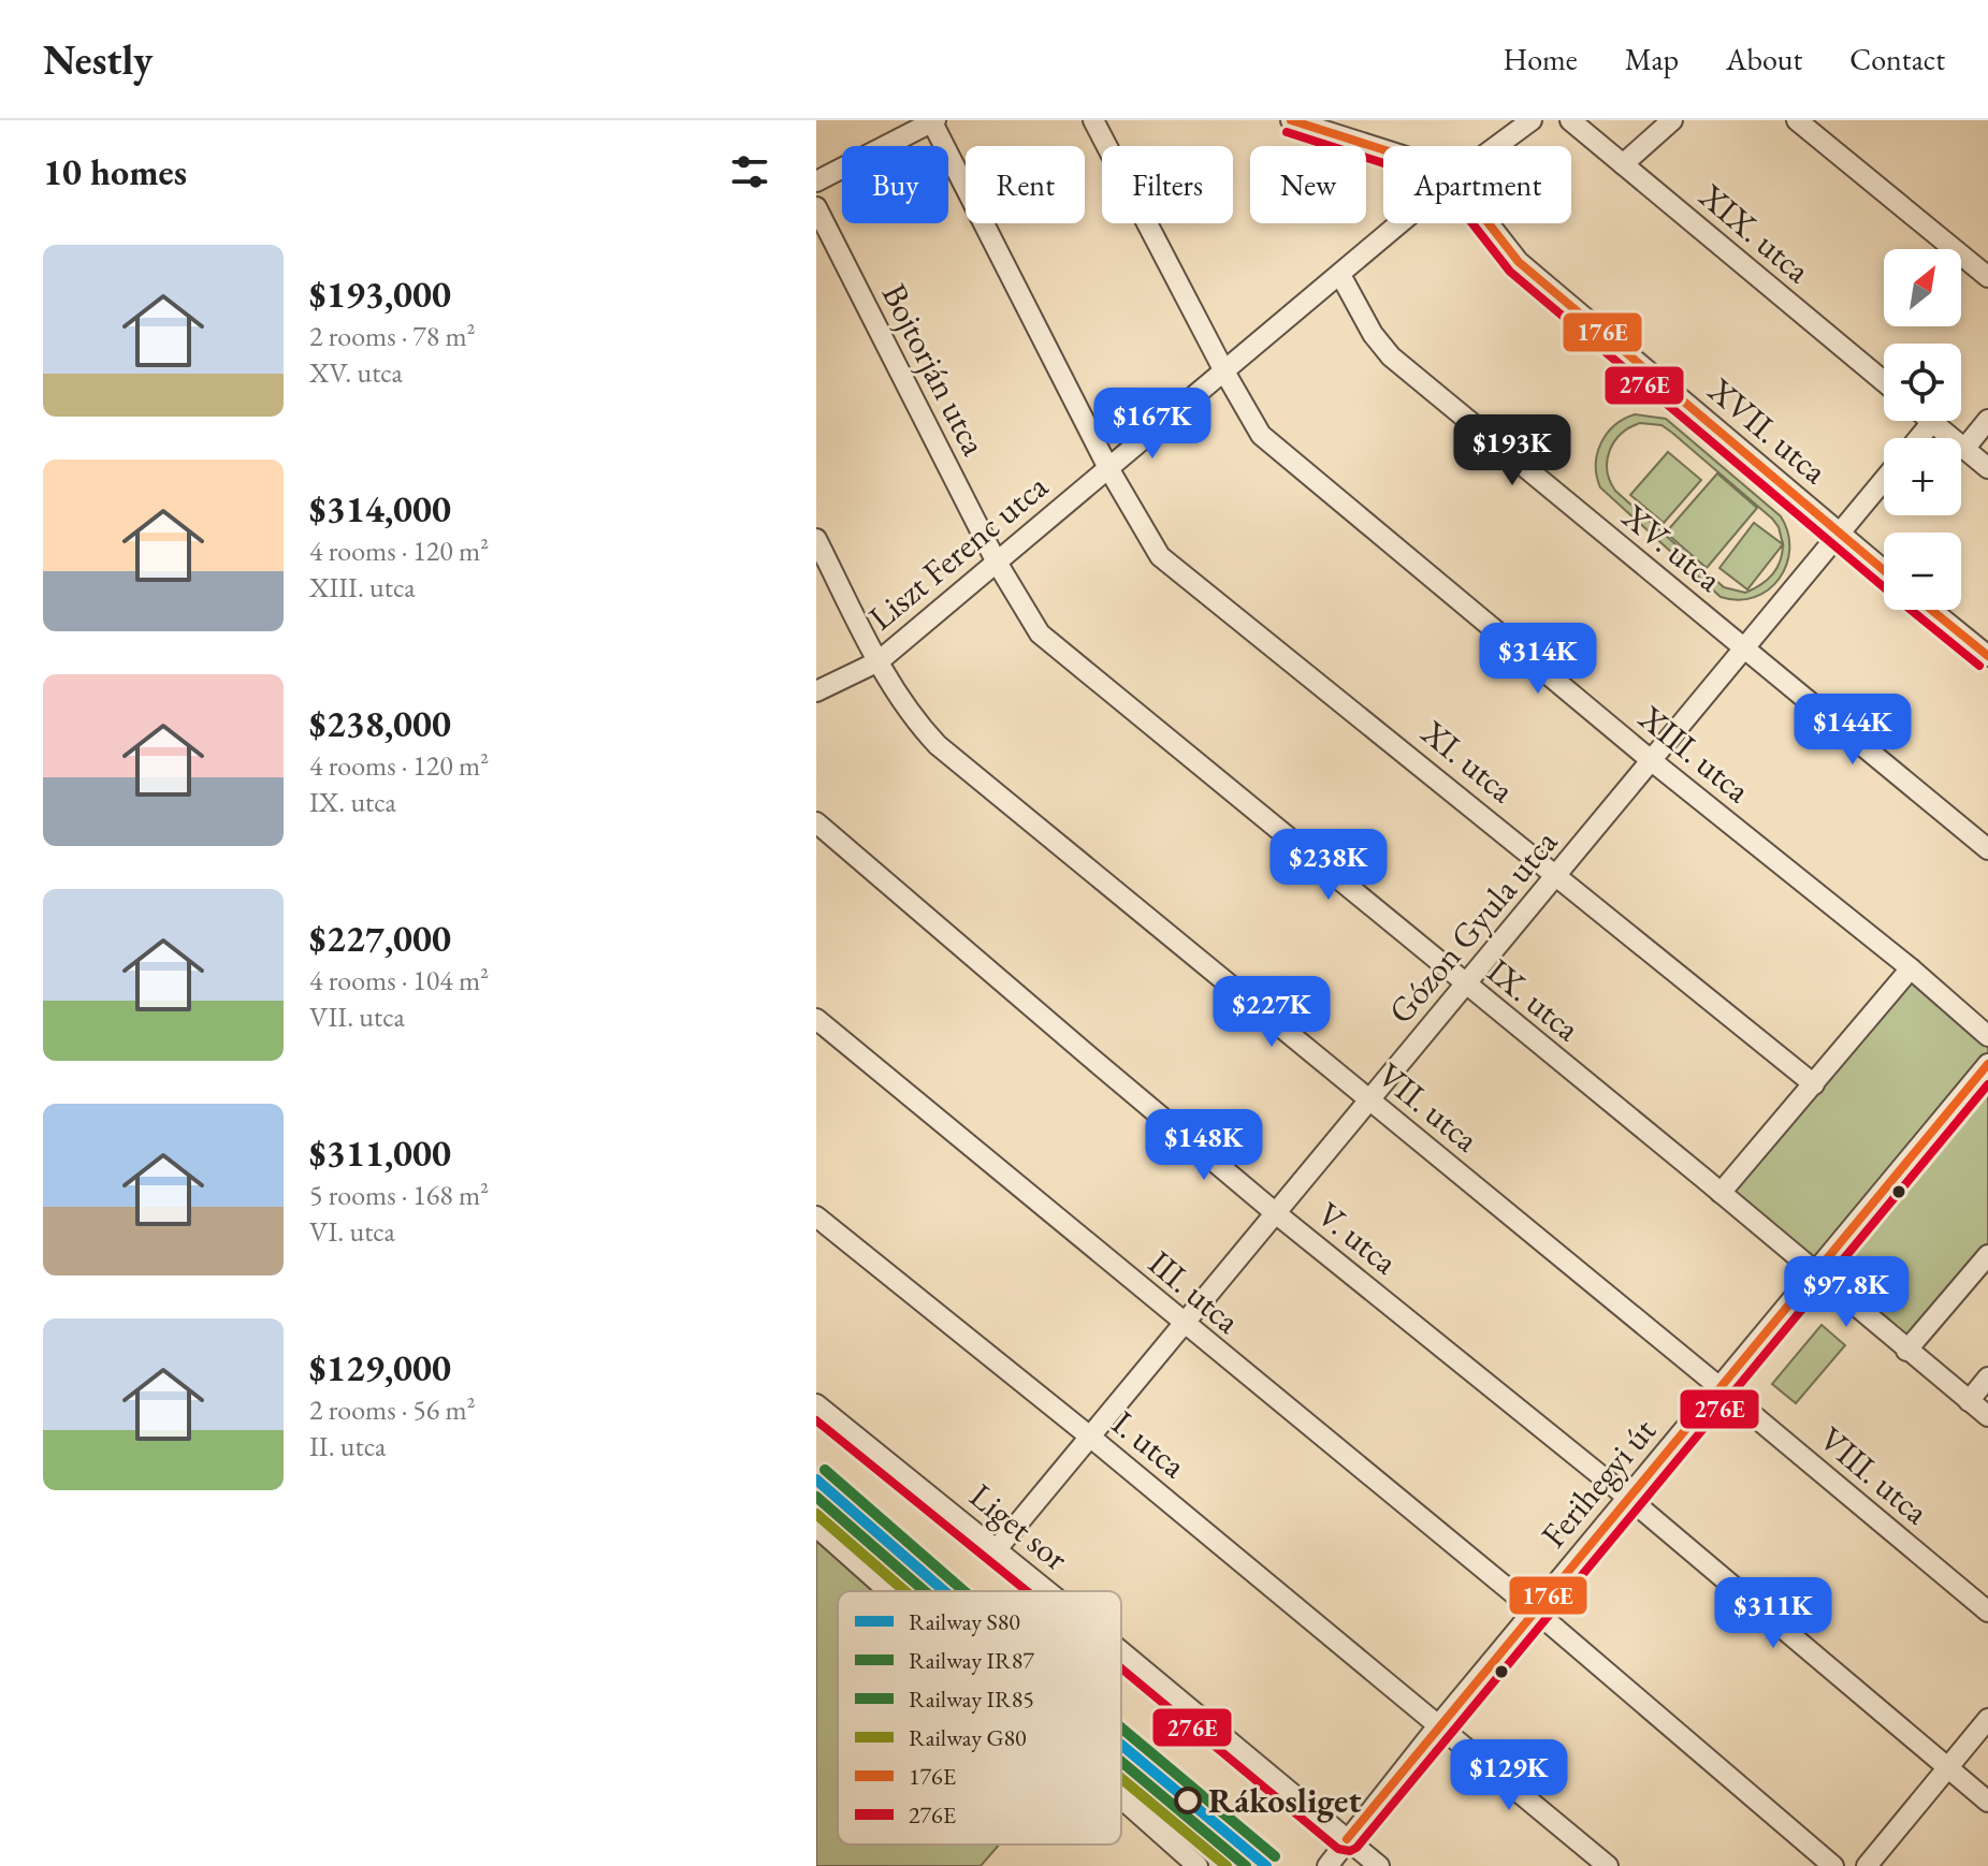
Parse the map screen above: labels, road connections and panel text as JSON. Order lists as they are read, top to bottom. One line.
{"streets":{"street":["XIX. utca","Bojtorján utca","XVII. utca","XV. utca","Liszt Ferenc utca","XIII. utca","XI. utca","Gózon Gyula utca","IX. utca","VII. utca","V. utca","III. utca","I. utca","VIII. utca","Ferihegyi út","Liget sor"]},"crossings":[["Bojtorján utca","Liszt Ferenc utca"],["Bojtorján utca","IX. utca"],["XVII. utca","Gózon Gyula utca"],["XV. utca","Liszt Ferenc utca"],["XV. utca","Gózon Gyula utca"],["Liszt Ferenc utca","XIII. utca"],["Liszt Ferenc utca","XI. utca"],["Liszt Ferenc utca","IX. utca"],["Liszt Ferenc utca","VII. utca"],["XIII. utca","Gózon Gyula utca"],["XI. utca","Gózon Gyula utca"],["Gózon Gyula utca","IX. utca"],["Gózon Gyula utca","VII. utca"],["Gózon Gyula utca","V. utca"],["Gózon Gyula utca","III. utca"],["Gózon Gyula utca","I. utca"],["Gózon Gyula utca","Liget sor"],["IX. utca","Ferihegyi út"],["VII. utca","VIII. utca"],["VII. utca","Ferihegyi út"],["V. utca","Ferihegyi út"],["III. utca","Ferihegyi út"],["I. utca","Ferihegyi út"],["VIII. utca","Ferihegyi út"],["Ferihegyi út","Liget sor"]],"places":["Rákosliget"],"lines":["transit line 176E","transit line 276E","rail line IR85","rail line S80","rail line IR87","rail line G80"],"legend":["Railway S80","Railway IR87","Railway IR85","Railway G80","176E","276E"],"north":"top right","page":{"header":"Nestly","nav":["Home","Map","About","Contact"],"heading":"10 homes","chip":["Buy","Rent","Filters","New","Apartment"],"list":[{"name":"$193,000","note":"2 rooms · 78 m² · XV. utca"},{"name":"$314,000","note":"4 rooms · 120 m² · XIII. utca"},{"name":"$238,000","note":"4 rooms · 120 m² · IX. utca"},{"name":"$227,000","note":"4 rooms · 104 m² · VII. utca"},{"name":"$311,000","note":"5 rooms · 168 m² · VI. utca"},{"name":"$129,000","note":"2 rooms · 56 m² · II. utca"}],"map_buttons":["+","−"],"price":["$167K","$193K","$314K","$144K","$238K","$227K","$148K","$97.8K","$311K","$129K"]}}
